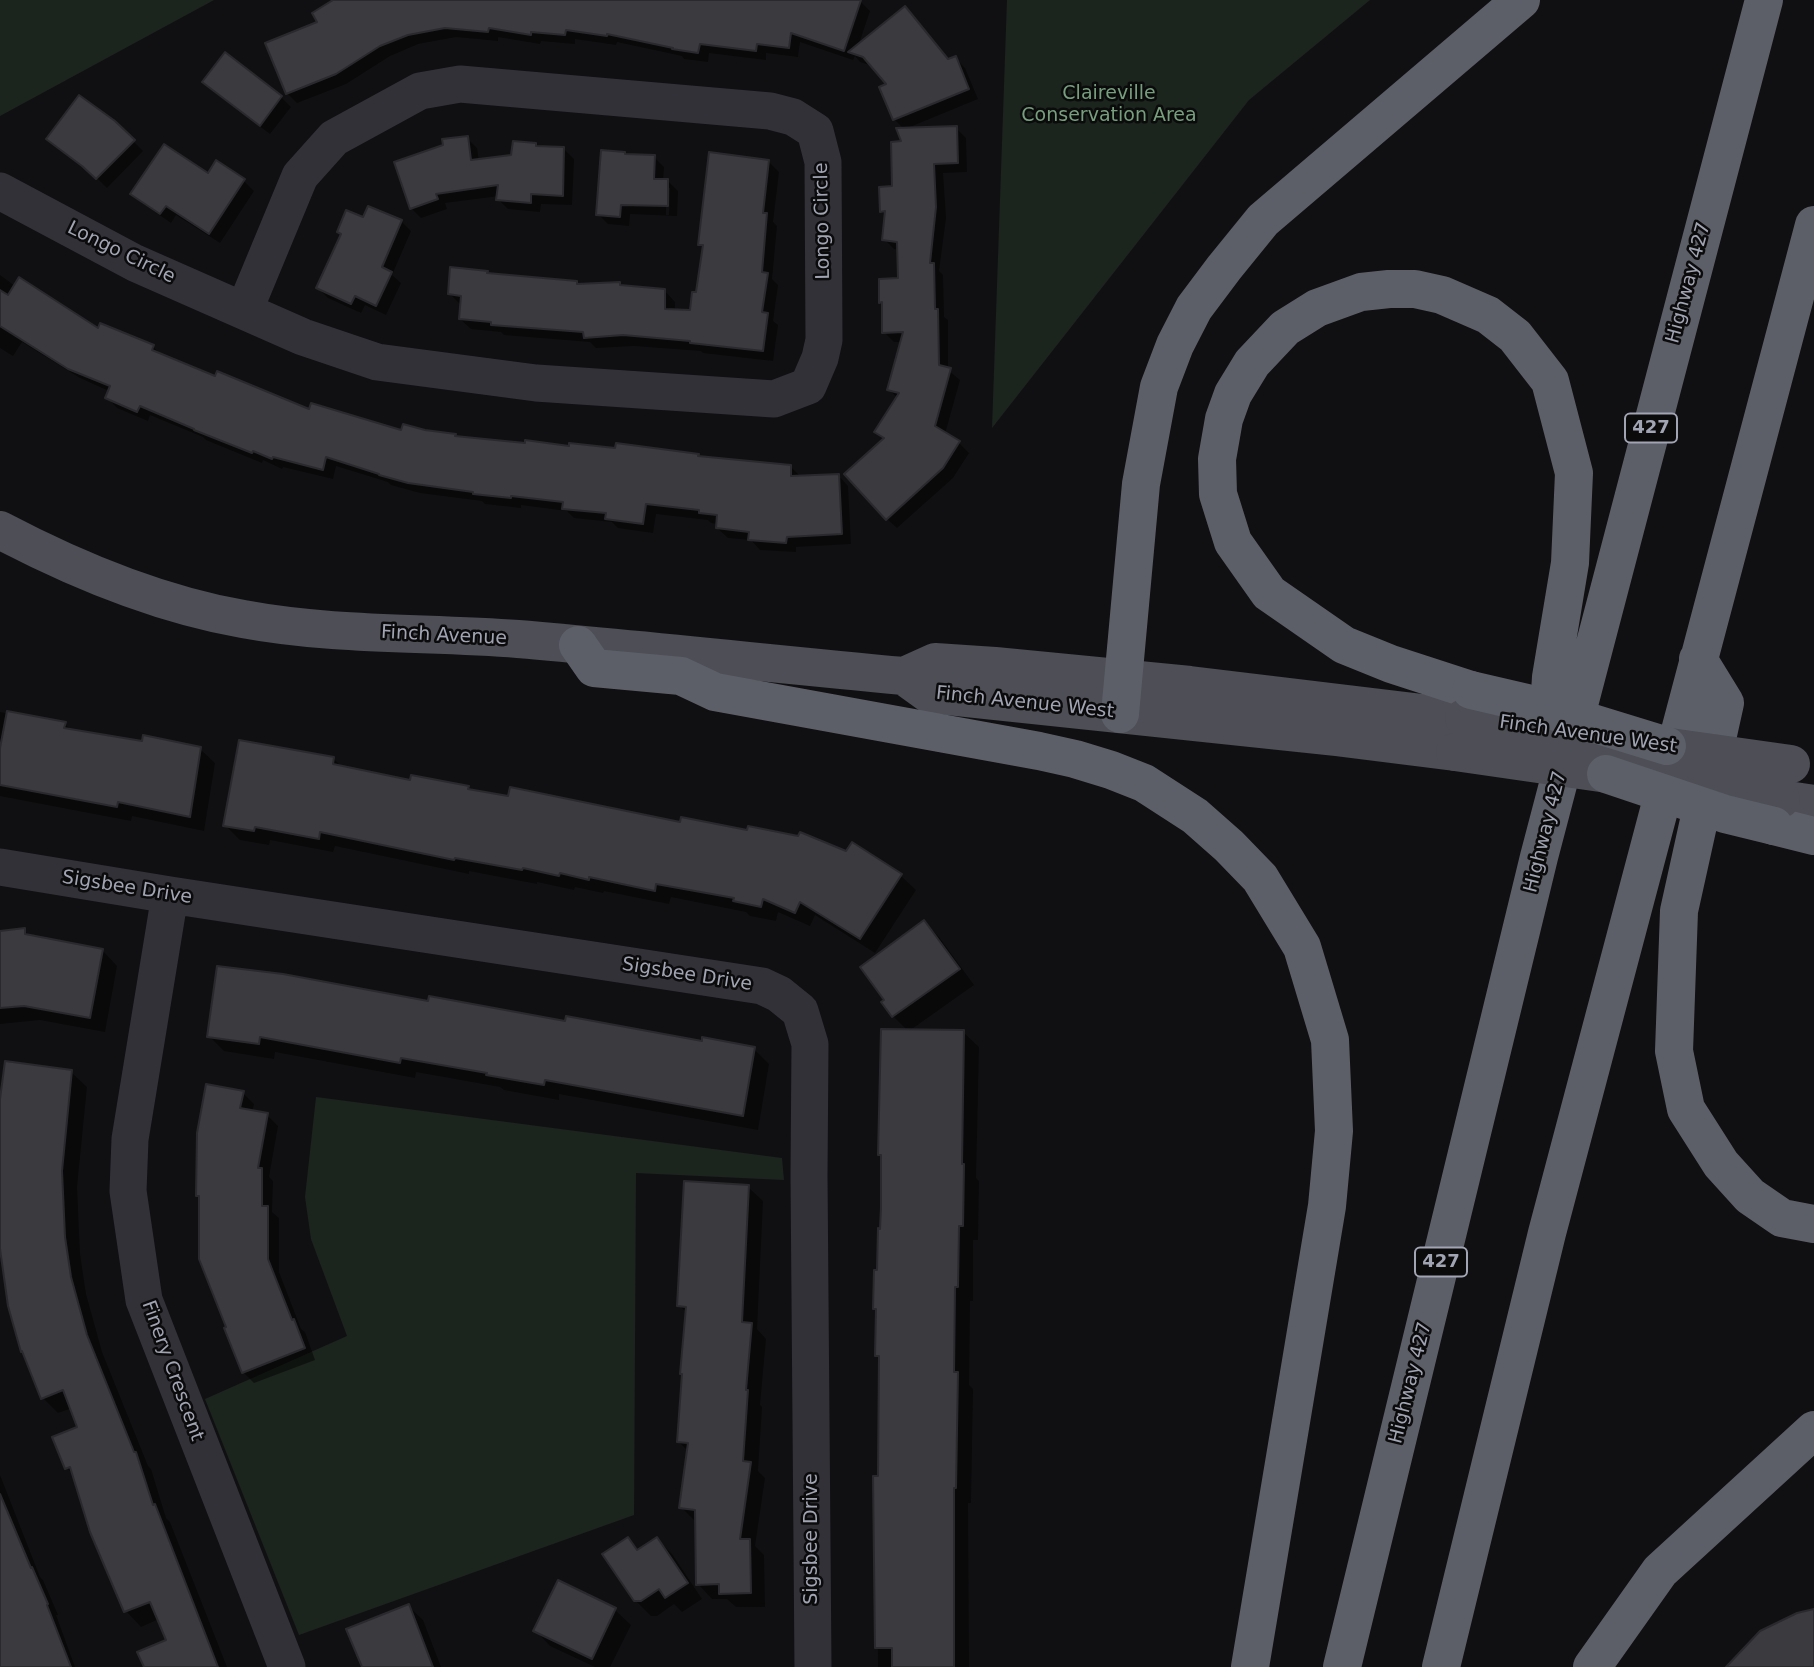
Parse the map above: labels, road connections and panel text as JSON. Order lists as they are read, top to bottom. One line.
{"streets":{"highway":["Highway 427","427"],"main road":["Finch Avenue","Finch Avenue West"],"street":["Longo Circle","Sigsbee Drive","Finery Crescent"]},"crossings":[["Finch Avenue","Finch Avenue West"],["Sigsbee Drive","Finery Crescent"]],"parks":["Claireville Conservation Area"]}
